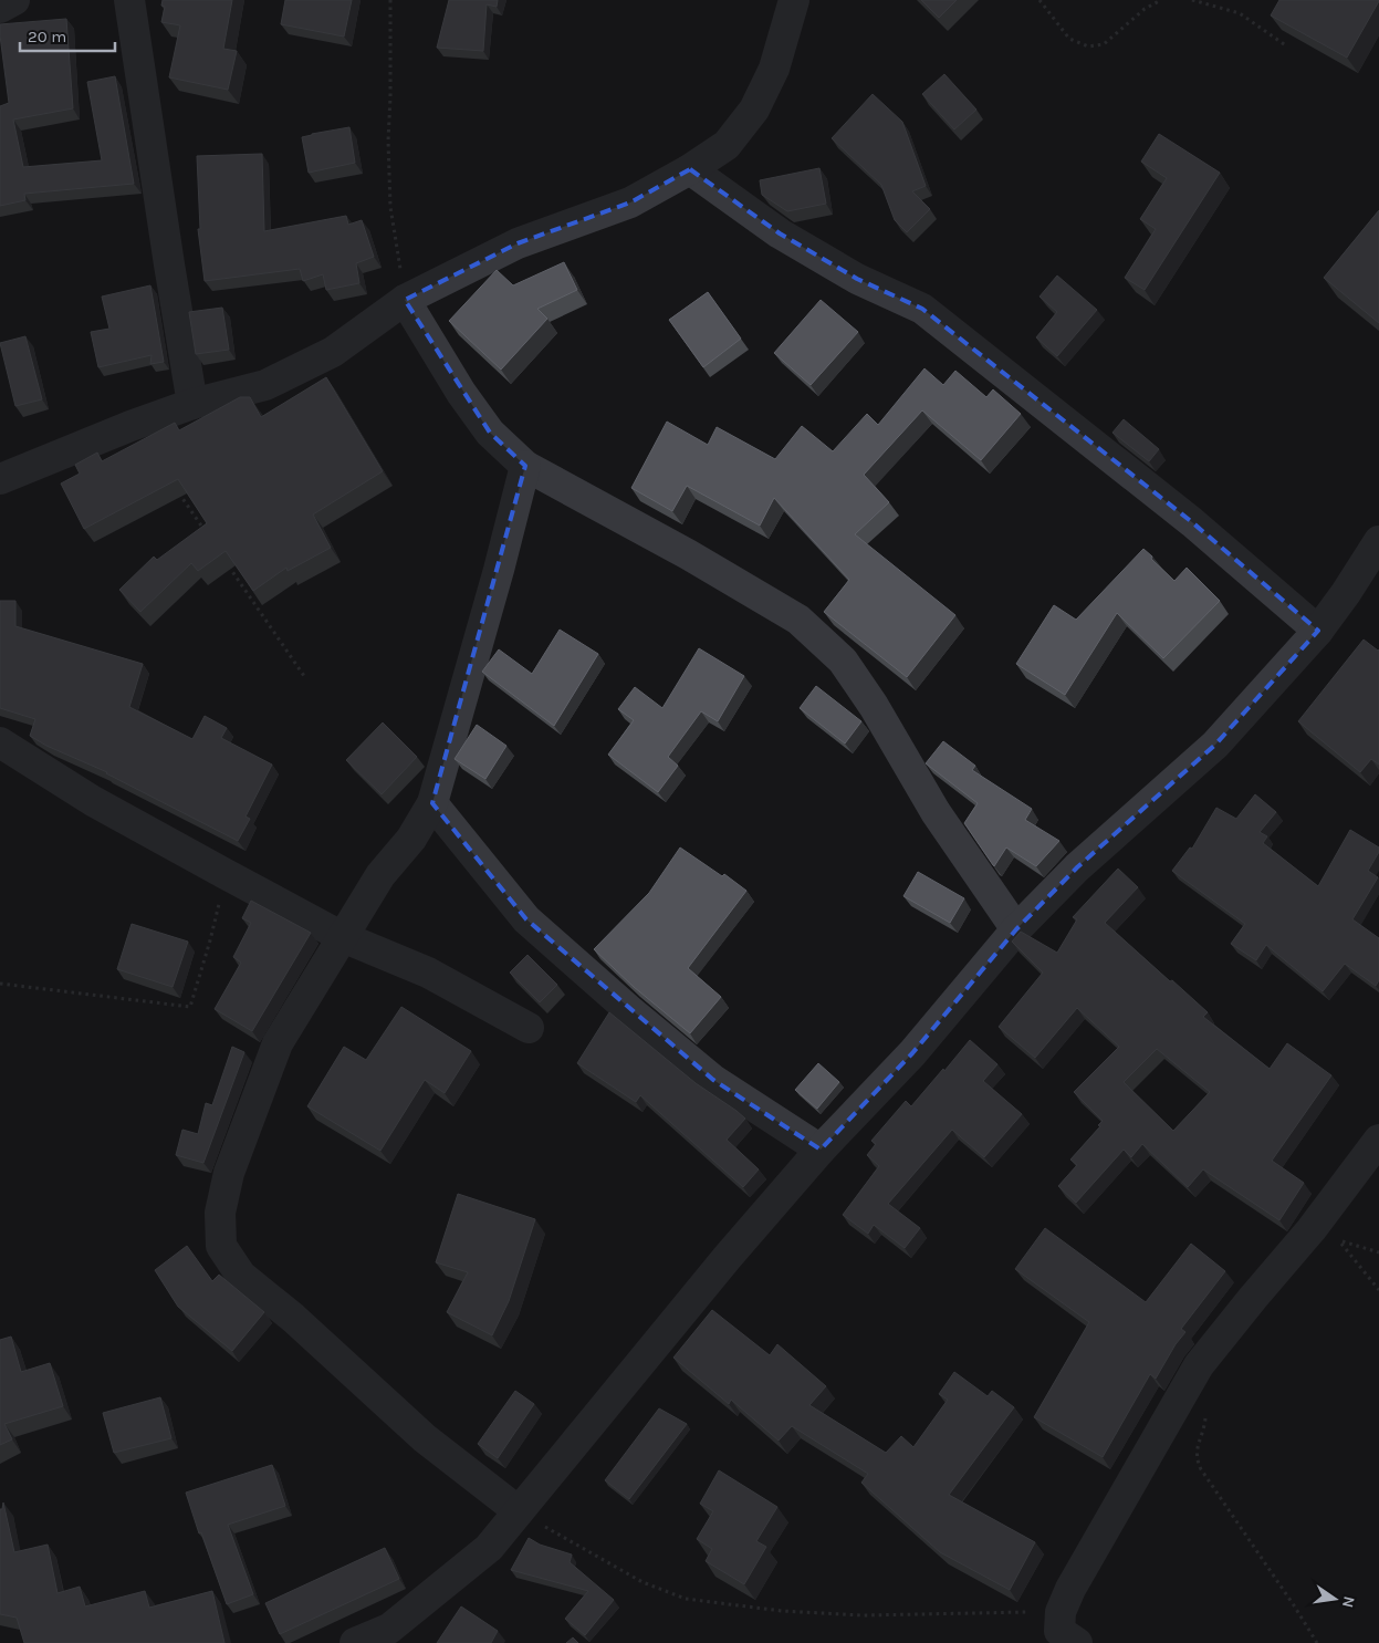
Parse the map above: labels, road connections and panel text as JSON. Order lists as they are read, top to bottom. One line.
{"scale_bar":"20 m","north":"right"}
